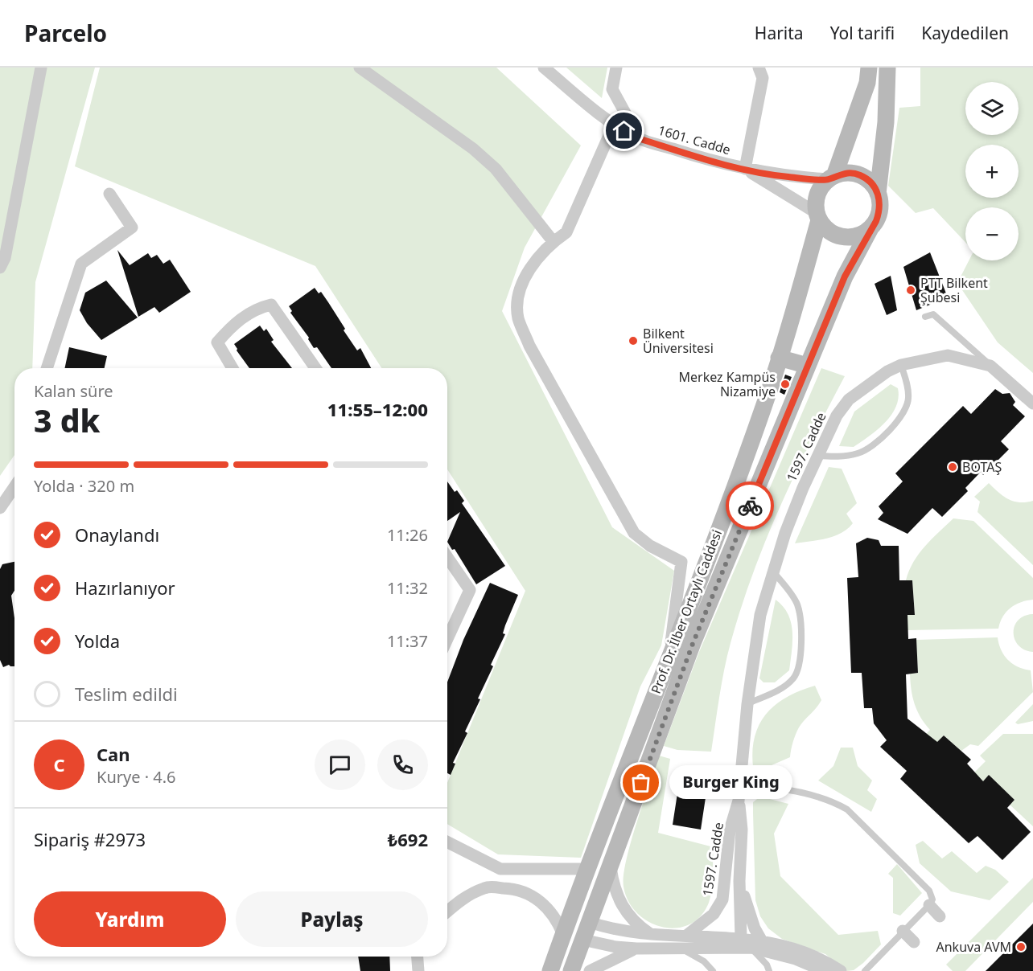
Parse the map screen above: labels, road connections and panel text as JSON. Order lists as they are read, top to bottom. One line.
{"streets":{"street":["1601. Cadde","1597. Cadde","Prof. Dr. İlber Ortaylı Caddesi"]},"crossings":[["1601. Cadde","Prof. Dr. İlber Ortaylı Caddesi"]],"places":["PTT Bilkent Şubesi","Bilkent Üniversitesi","Merkez Kampüs Nizamiye","BOTAŞ","Burger King","Ankuva AVM"],"page":{"header":"Parcelo","nav":["Harita","Yol tarifi","Kaydedilen"],"map_buttons":["+","−"],"heading":["3 dk","Kalan süre","11:55–12:00"],"panel":["Can","Kurye · 4.6","Sipariş #2973","₺692"],"bar":"Yolda · 320 m","list":[["Onaylandı","11:26"],["Hazırlanıyor","11:32"],["Yolda","11:37"],"Teslim edildi"],"round":"C","bubble":"Burger King","buttons":["Yardım","Paylaş"]}}
